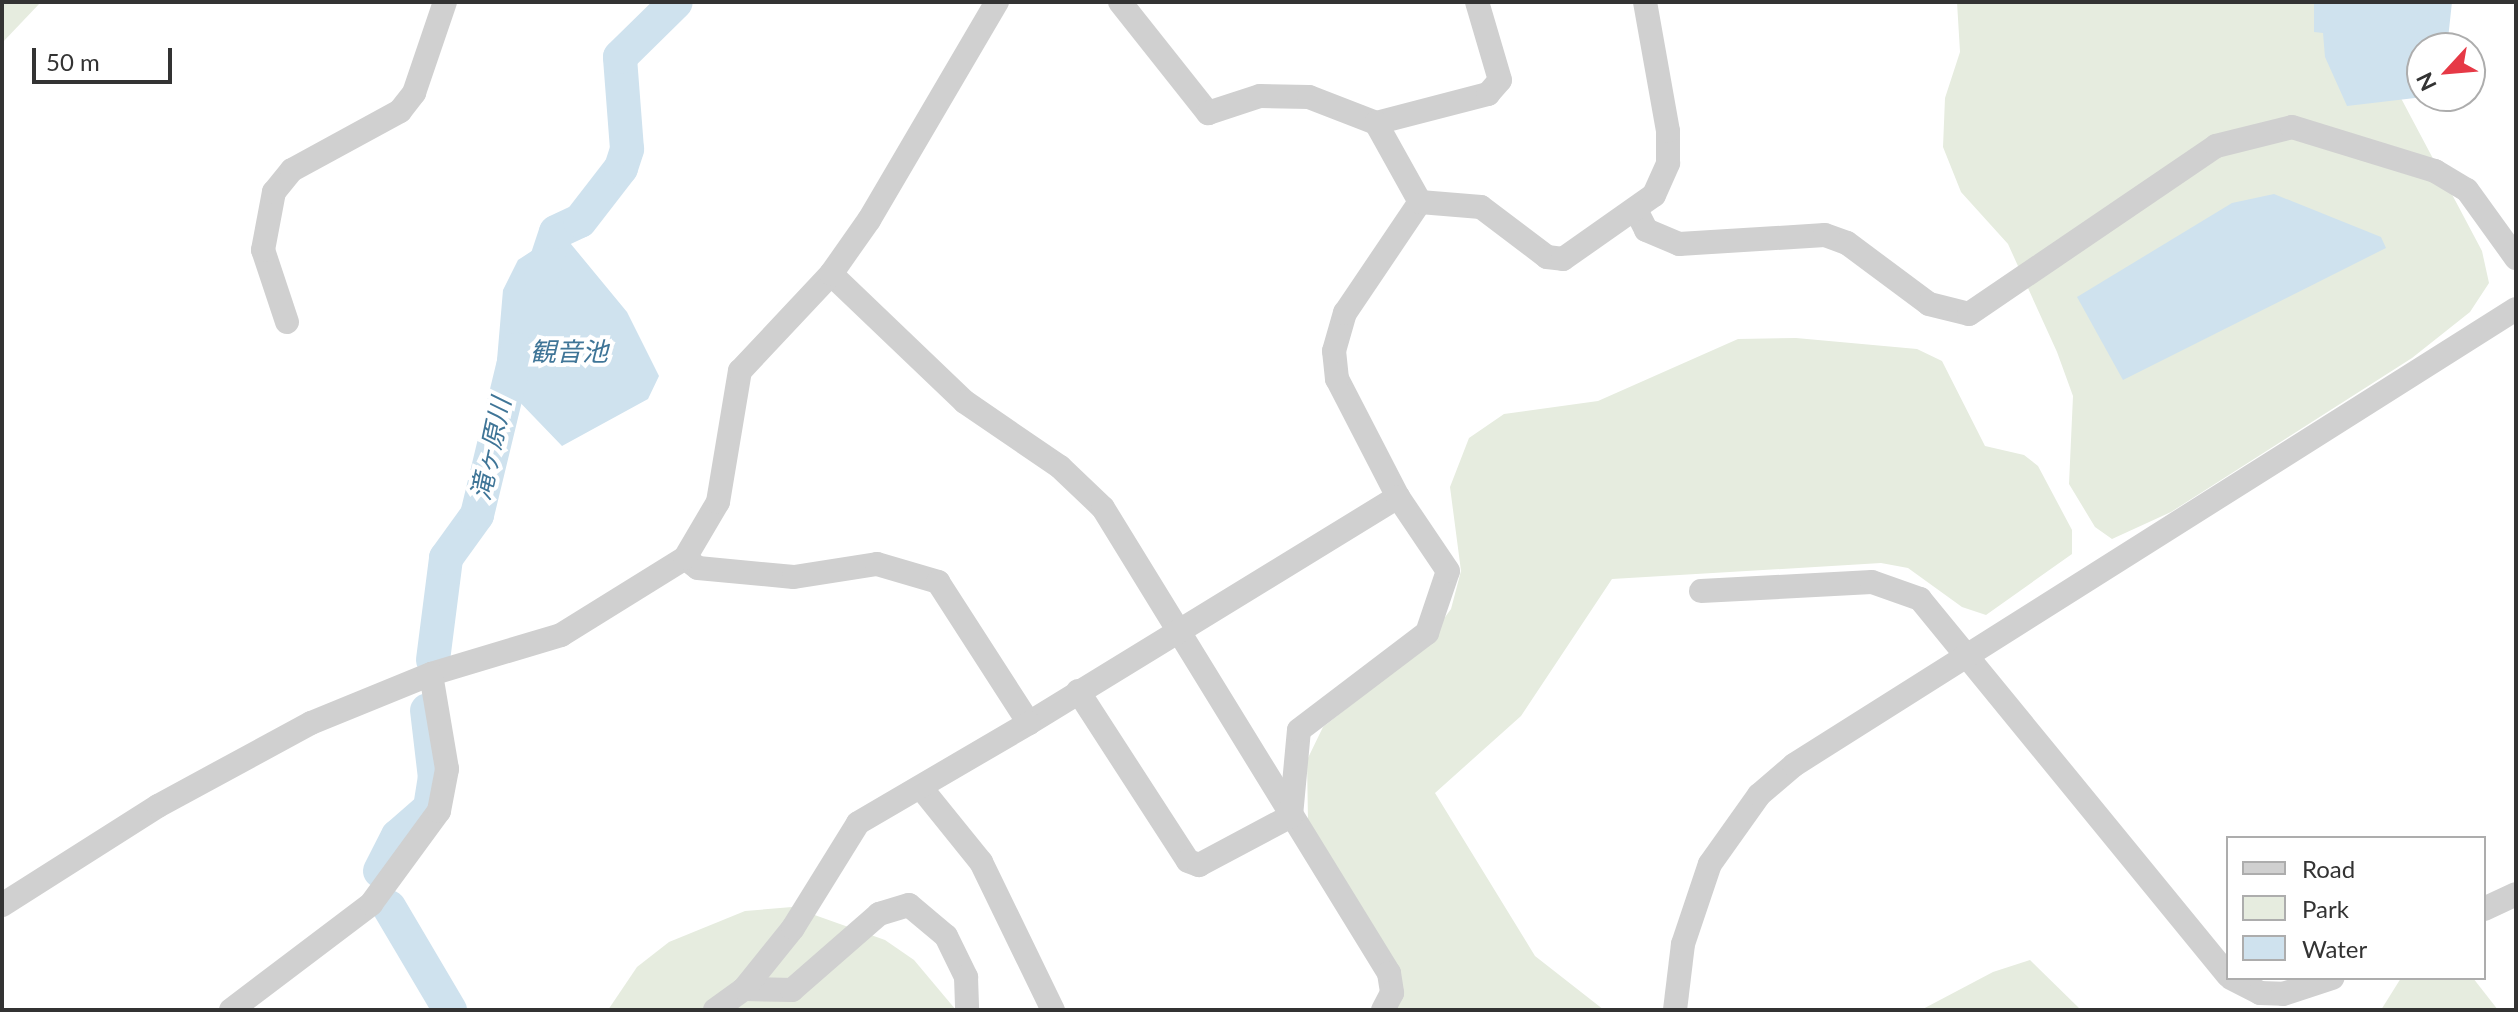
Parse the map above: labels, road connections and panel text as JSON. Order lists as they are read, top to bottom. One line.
{"water":["観音池","滝ヶ原川"],"legend":["Road","Park","Water"],"scale_bar":"50 m","north":"bottom left"}
